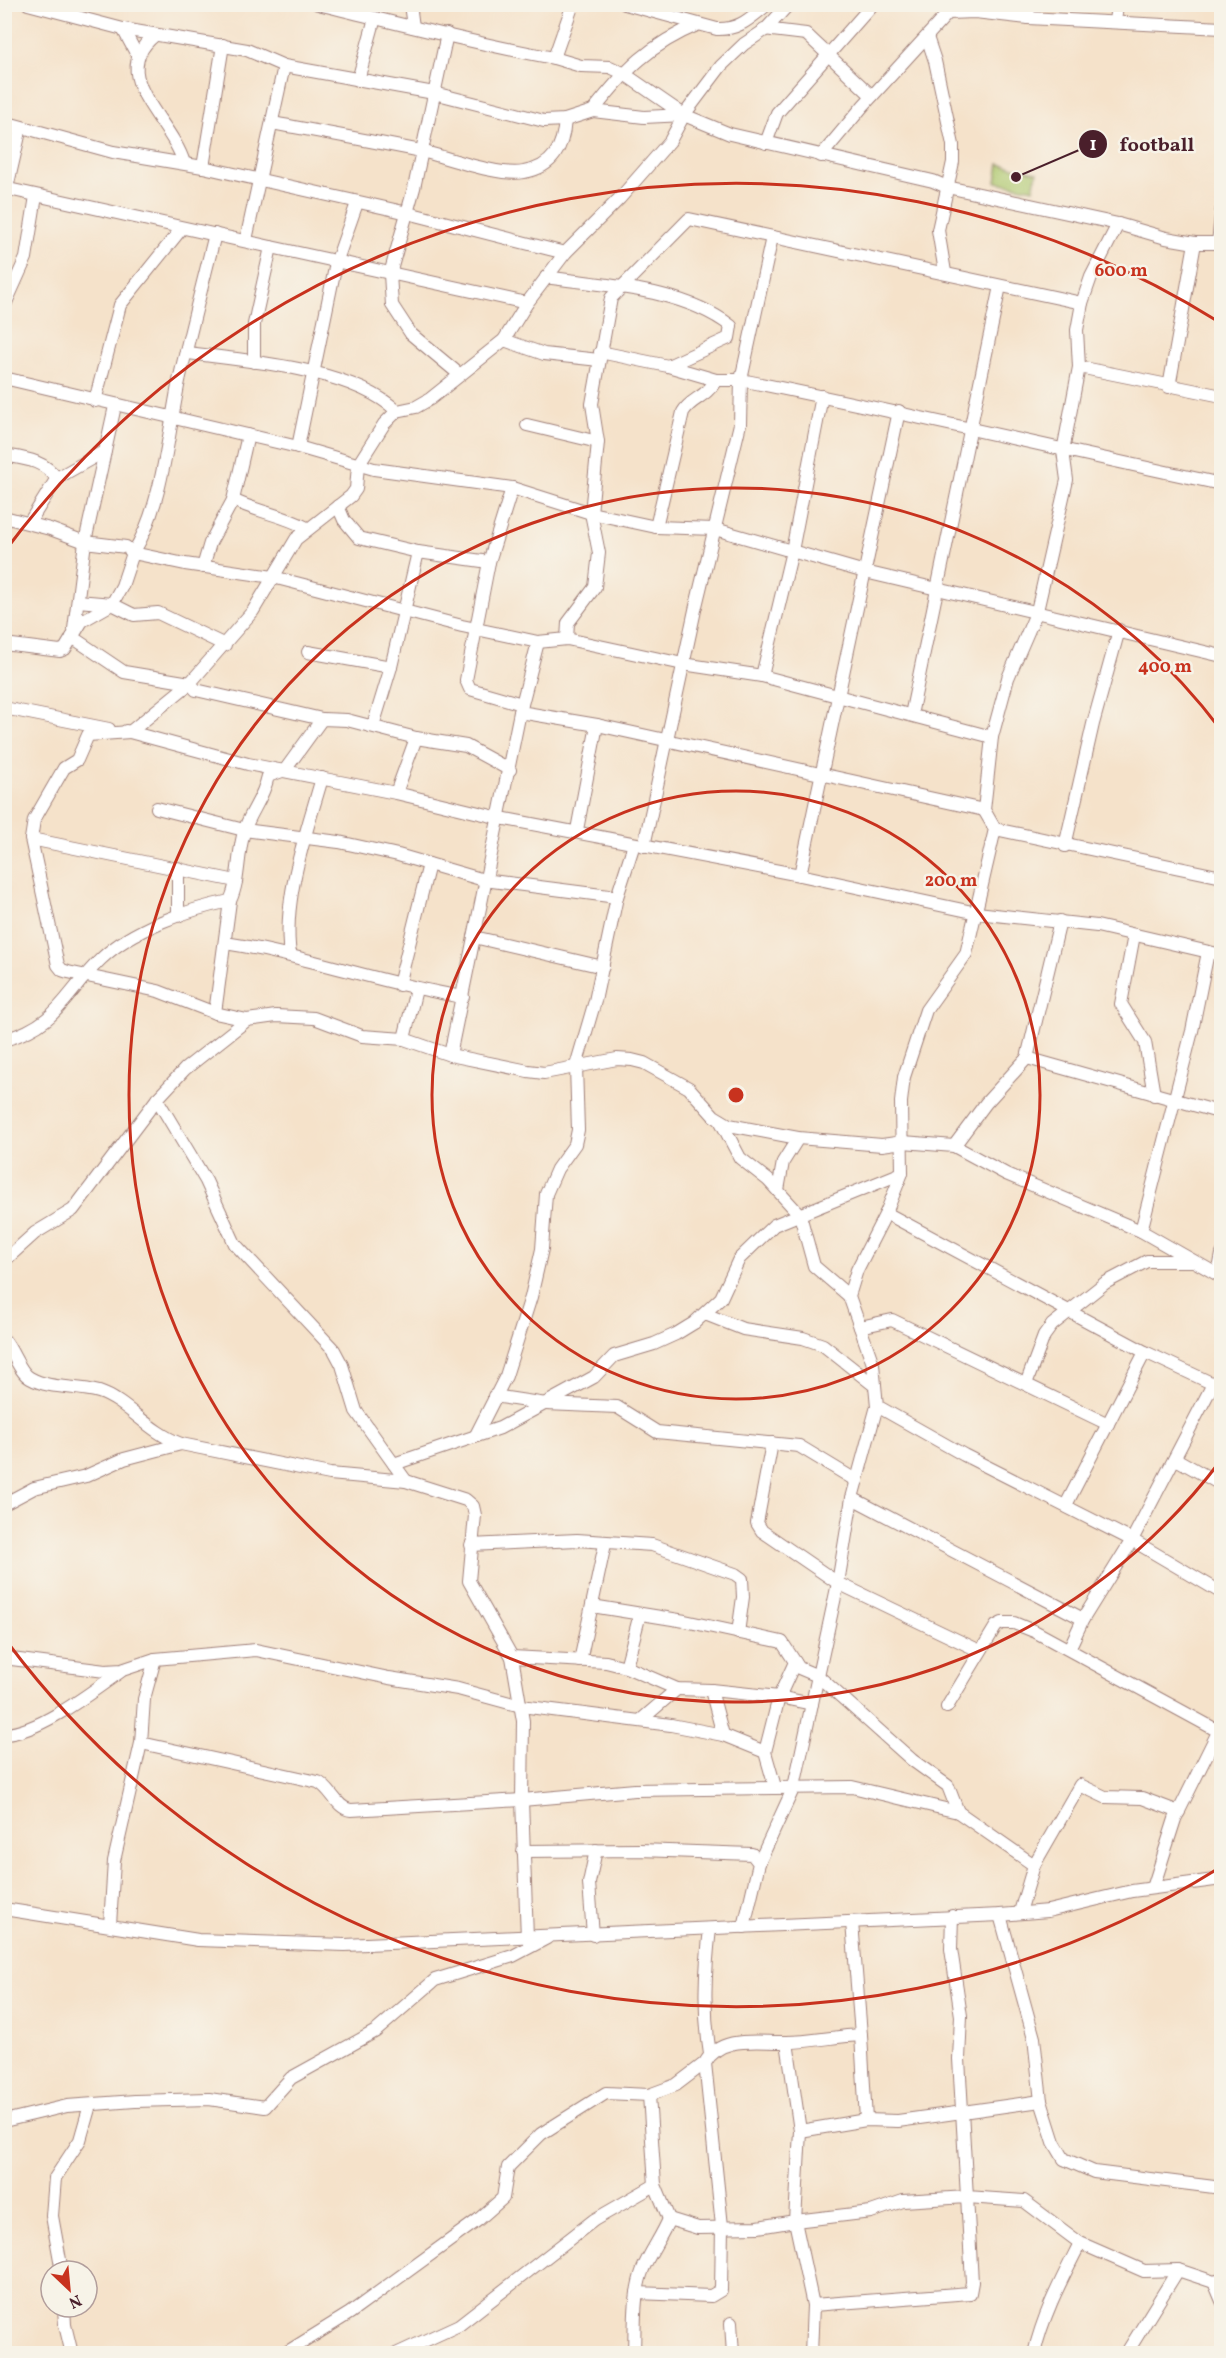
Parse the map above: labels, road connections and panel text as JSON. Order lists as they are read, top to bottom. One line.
{"places":["football"],"north":"bottom right","rings":["600 m","400 m","200 m"]}
